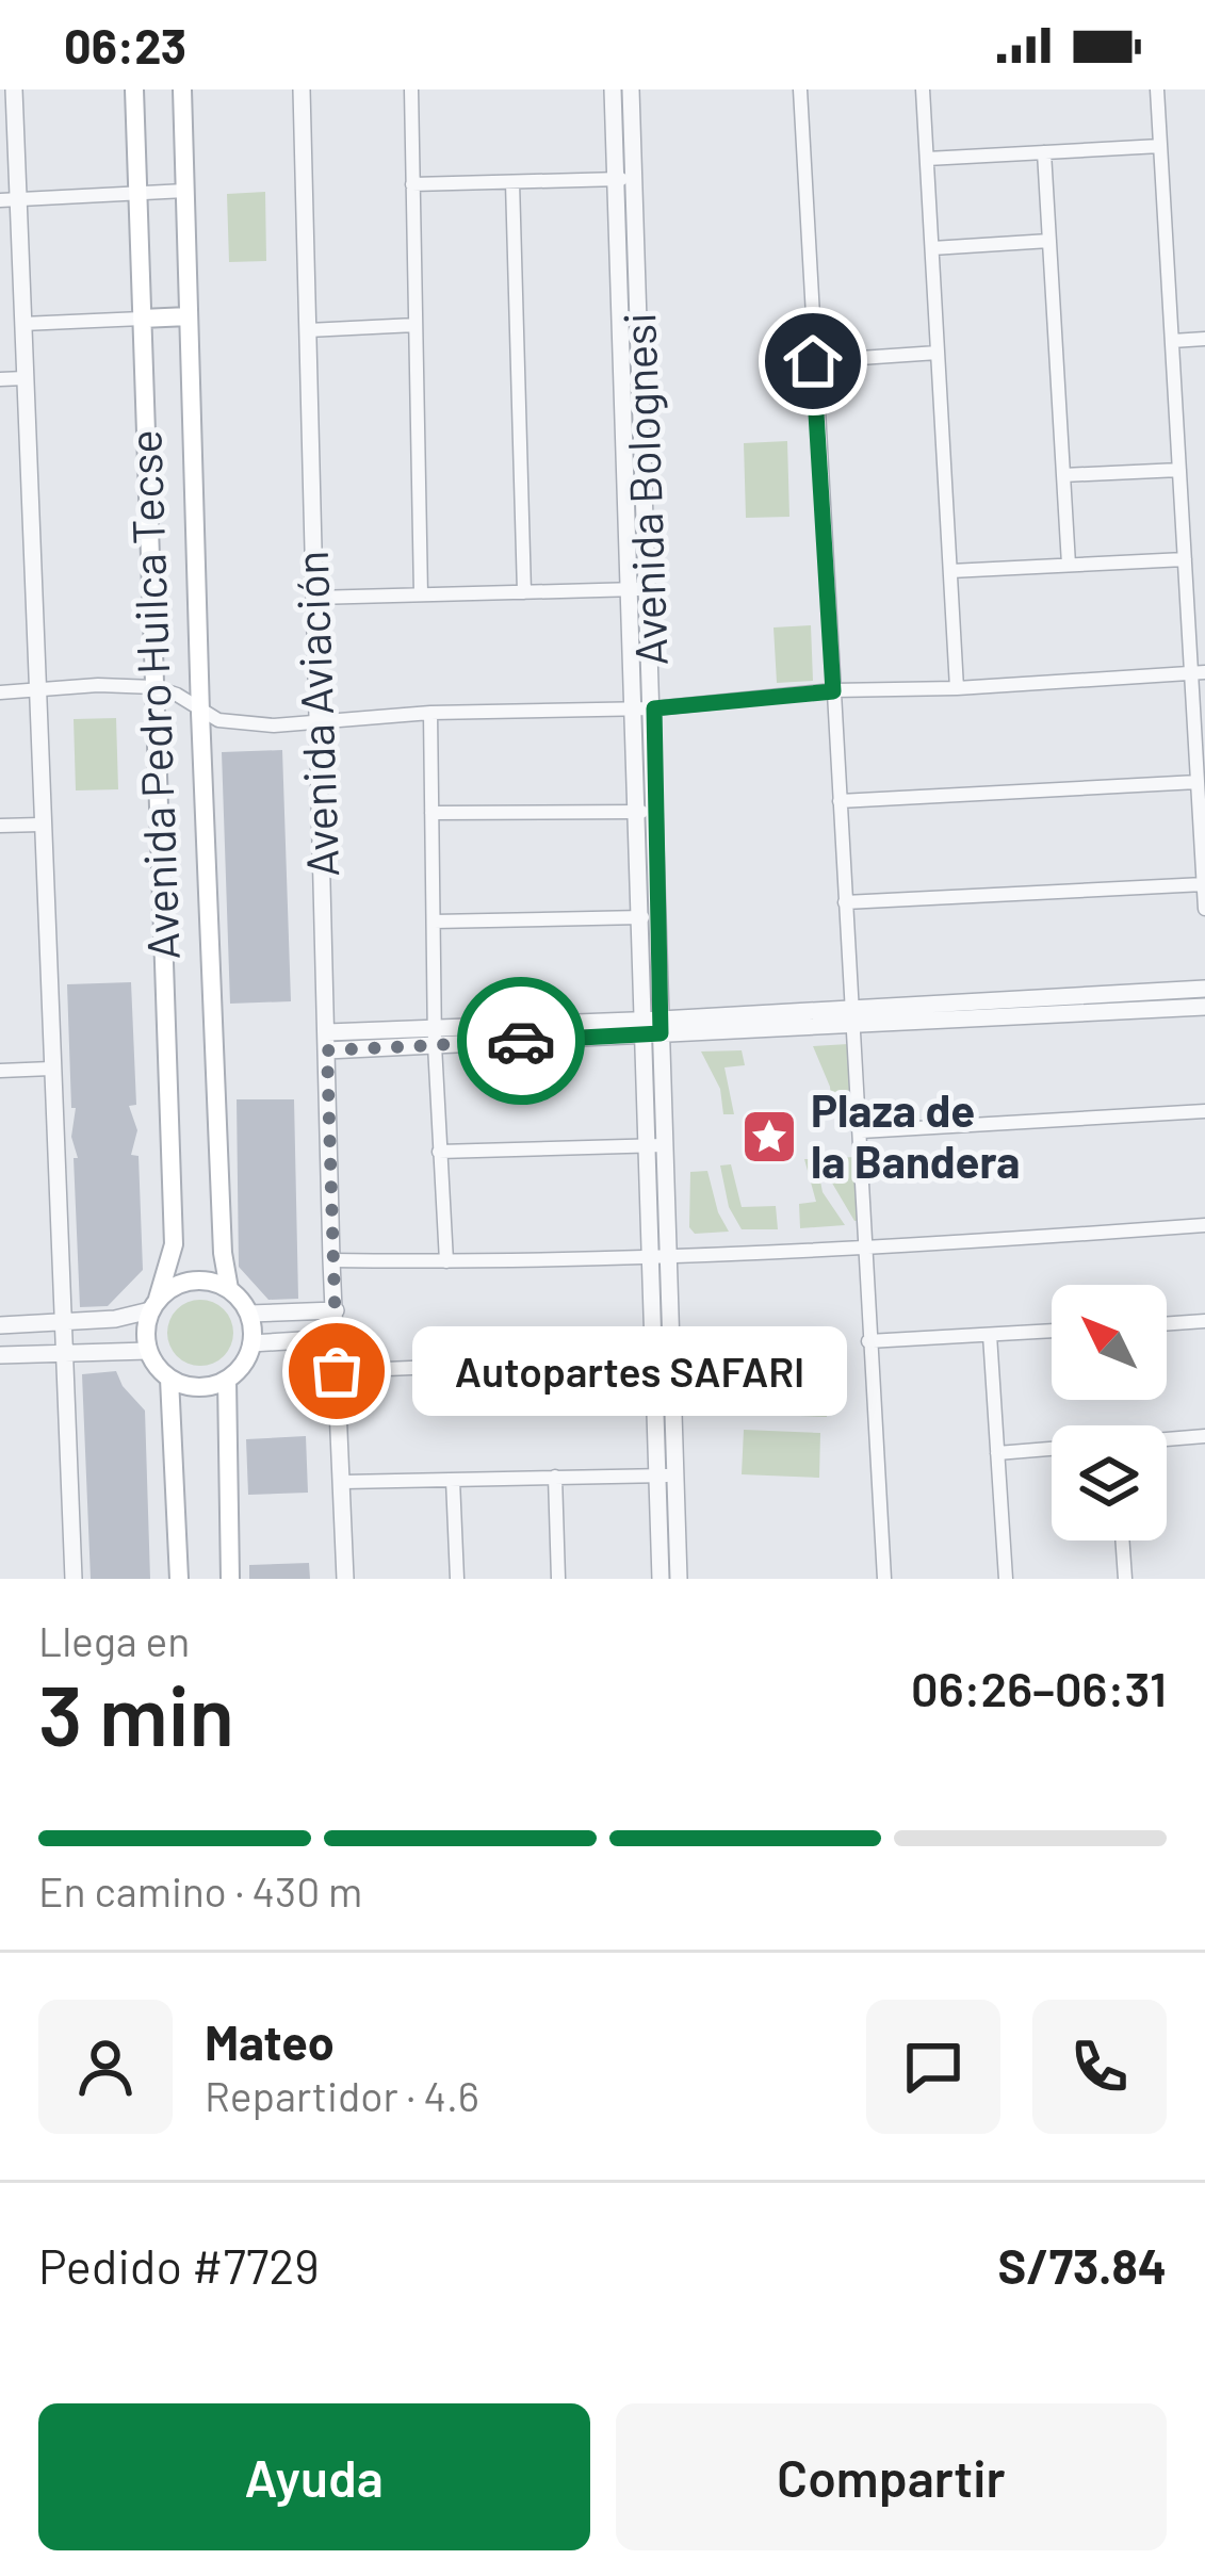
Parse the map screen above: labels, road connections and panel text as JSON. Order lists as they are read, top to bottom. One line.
{"streets":{"main road":["Avenida Pedro Huilca Tecse"],"street":["Avenida Bolognesi","Avenida Aviación"]},"places":{"place":["Plaza de la Bandera"],"other":["Autopartes SAFARI"]},"north":"top left","page":{"status":"06:23","bubble":"Autopartes SAFARI","heading":["3 min","Llega en","06:26–06:31"],"panel":["Mateo","Repartidor · 4.6","Pedido #7729","S/73.84"],"bar":"En camino · 430 m","buttons":["Ayuda","Compartir"]}}
